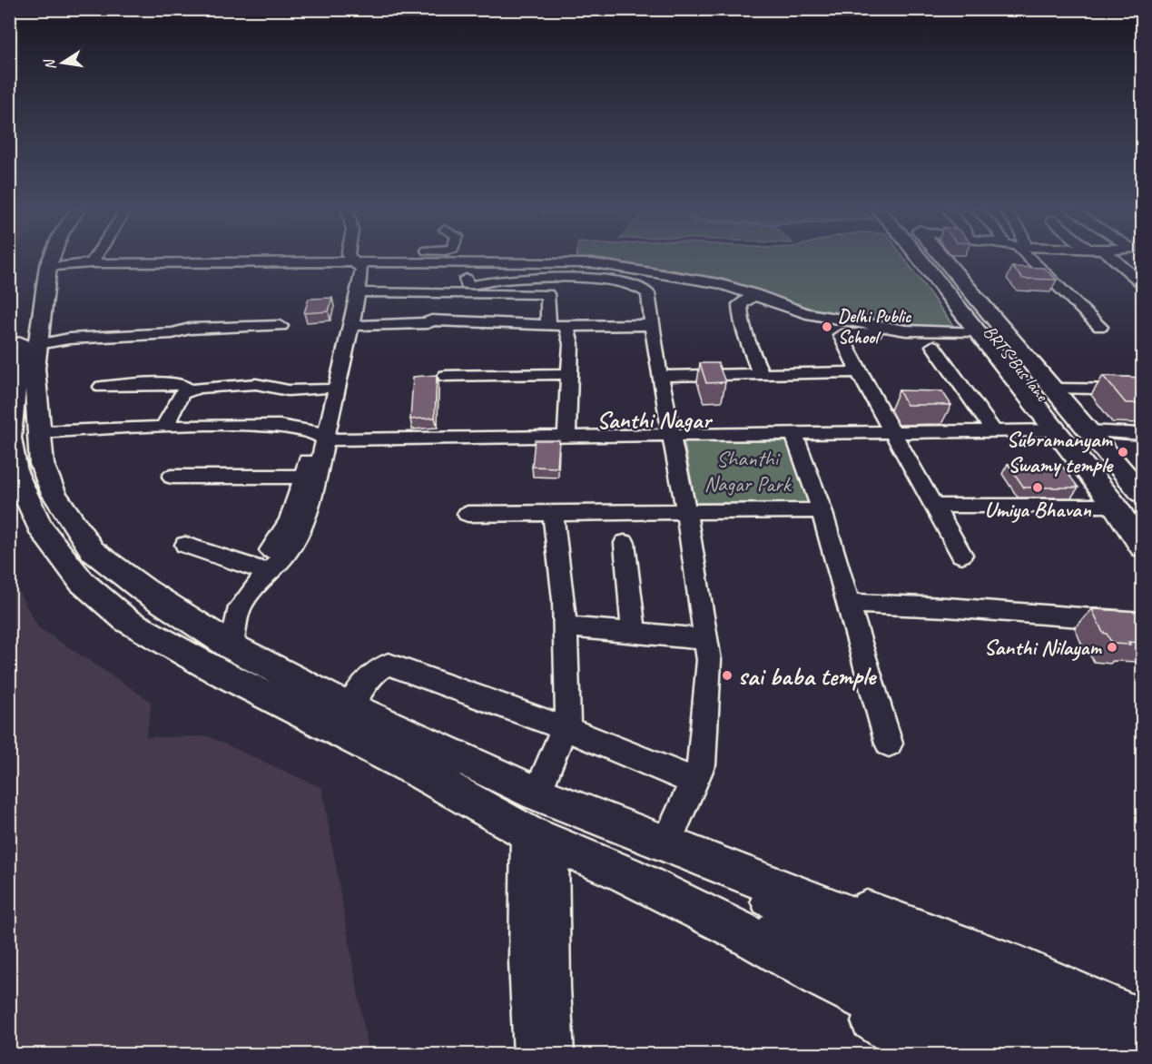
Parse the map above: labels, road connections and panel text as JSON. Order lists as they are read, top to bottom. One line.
{"streets":{"main road":["BRTS Bus lane"]},"districts":["Santhi Nagar"],"parks":["Shanthi Nagar Park"],"places":["Delhi Public School","Subramanyam Swamy temple","Umiya Bhavan","Santhi Nilayam","sai baba temple"],"north":"left"}
